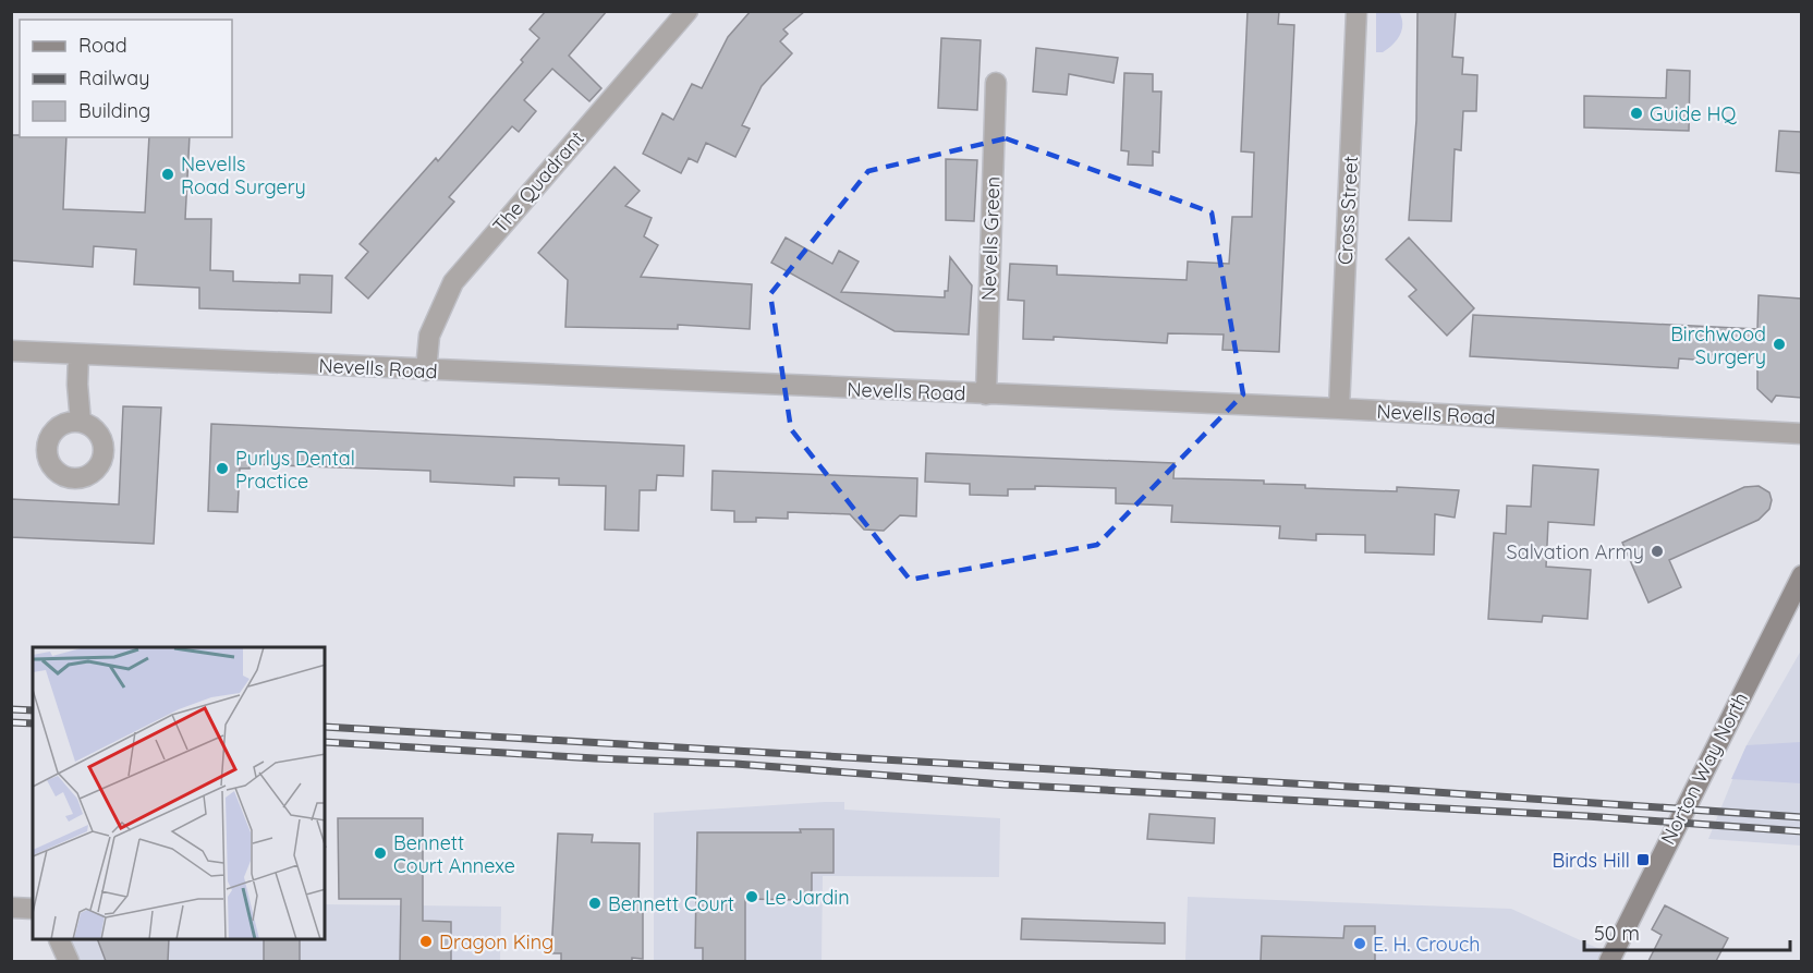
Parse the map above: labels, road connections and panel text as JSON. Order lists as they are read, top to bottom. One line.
{"streets":{"street":["The Quadrant","Cross Street","Nevells Green","Nevells Road","Norton Way North"]},"crossings":[["The Quadrant","Nevells Road"],["Cross Street","Nevells Road"],["Nevells Green","Nevells Road"]],"places":{"other":["Guide HQ","Nevells Road Surgery","Birchwood Surgery","Purlys Dental Practice","Salvation Army","Bennett Court Annexe","Le Jardin","Bennett Court","Dragon King","E. H. Crouch"],"transit":["Birds Hill"]},"legend":["Road","Railway","Building"],"scale_bar":"50 m"}
